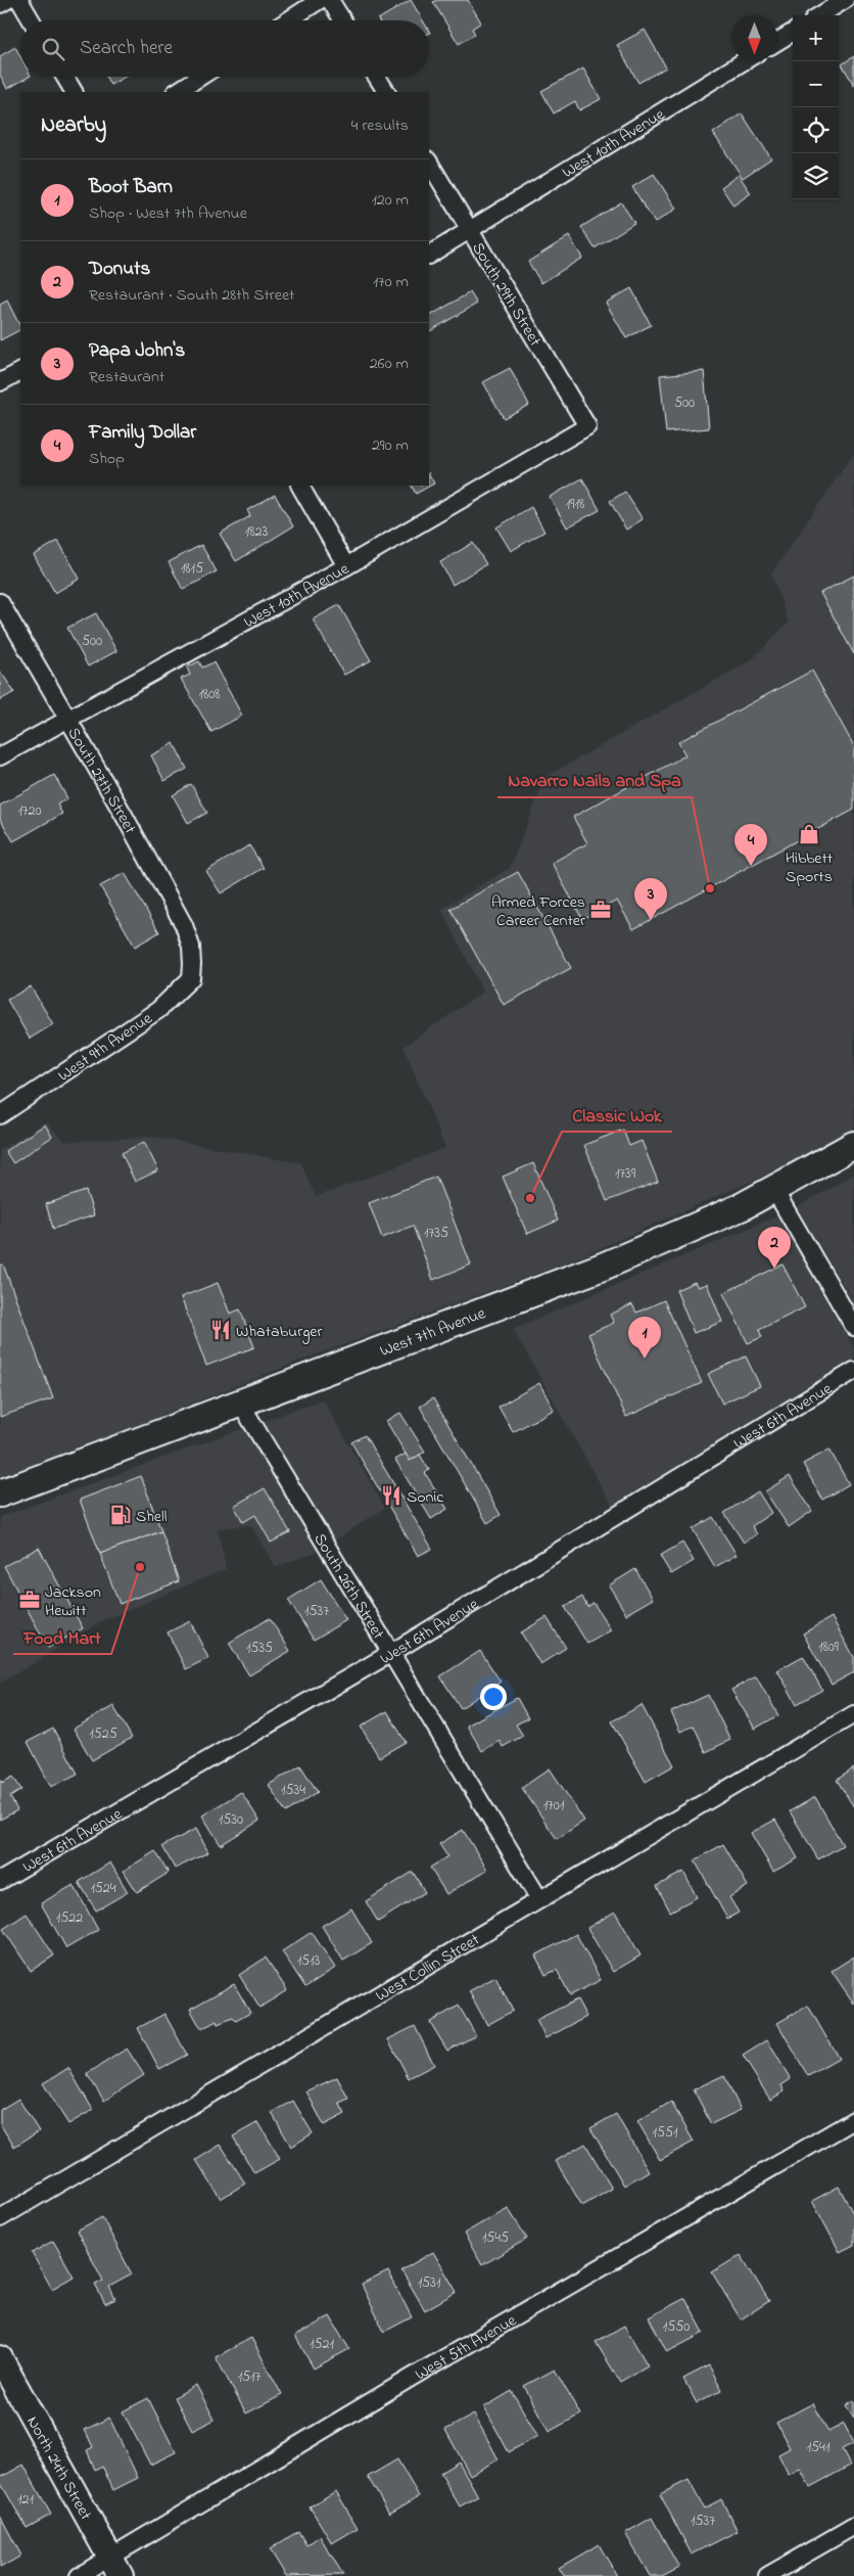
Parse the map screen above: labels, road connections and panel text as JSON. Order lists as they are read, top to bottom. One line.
{"streets":{"main road":["West 7th Avenue"],"street":["West 10th Avenue","South 29th Street","South 27th Street","West 9th Avenue","West 6th Avenue","South 26th Street","West Collin Street","West 5th Avenue","North 24th Street"]},"crossings":[["West 10th Avenue","South 29th Street"],["West 10th Avenue","South 27th Street"],["South 27th Street","West 9th Avenue"],["West 7th Avenue","South 26th Street"],["West 6th Avenue","South 26th Street"],["South 26th Street","West Collin Street"],["West 5th Avenue","North 24th Street"]],"places":{"shop":["Hibbett Sports"],"other":["Navarro Nails and Spa","Classic Wok","Food Mart"],"office":["Armed Forces Career Center","Jackson Hewitt"],"restaurant":["Whataburger","Sonic"],"fuel station":["Shell"]},"house_numbers":["500","1918","1823","1815","500","1808","1720","1739","1735","1537","1809","1535","1525","1534","1701","1530","1524","1522","1513","1551","1545","1531","1550","1521","1517","1541","121","1537"],"north":"bottom","page":{"map_buttons":["+","−"],"search":"Search here","heading":["Nearby","4 results"],"list":[{"mark":"1","name":"Boot Barn","note":"Shop · West 7th Avenue","value":"120 m"},{"mark":"2","name":"Donuts","note":"Restaurant · South 28th Street","value":"170 m"},{"mark":"3","name":"Papa John's","note":"Restaurant","value":"260 m"},{"mark":"4","name":"Family Dollar","note":"Shop","value":"290 m"}],"pins":["4","3","2","1"]}}
